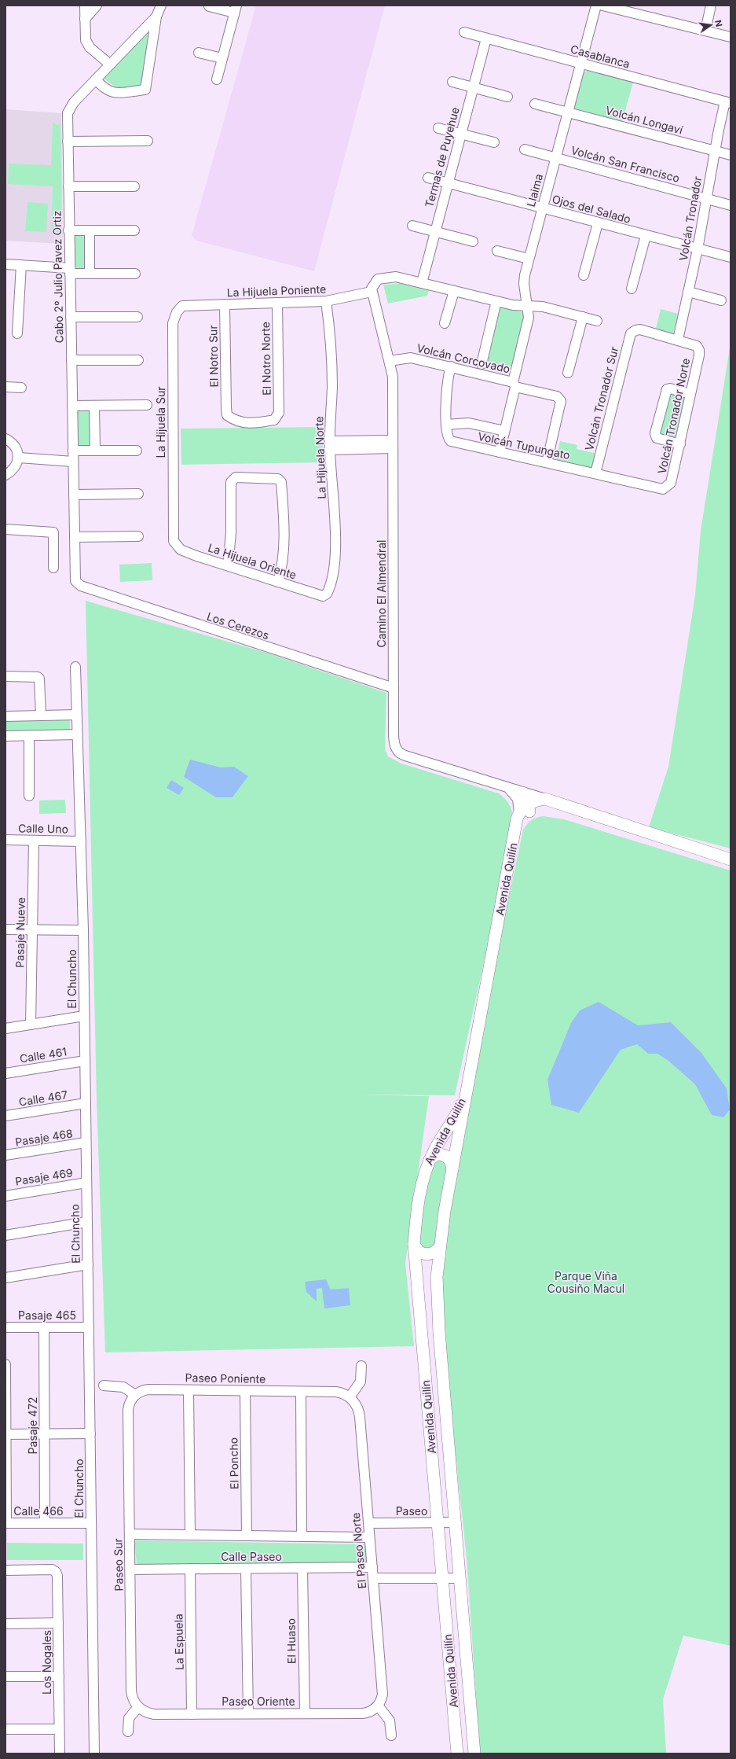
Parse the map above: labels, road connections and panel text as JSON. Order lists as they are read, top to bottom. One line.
{"streets":{"main road":["Avenida Quilín"],"street":["Casablanca","Volcán Longaví","Termas de Puyehue","Volcán San Francisco","Llaima","Ojos del Salado","Volcán Tronador","Cabo 2º Julio Pavez Ortiz","La Hijuela Poniente","El Notro Sur","El Notro Norte","Volcán Corcovado","Volcán Tronador Sur","Volcán Tronador Norte","La Hijuela Sur","Volcán Tupungato","La Hijuela Norte","La Hijuela Oriente","Camino El Almendral","Los Cerezos","Calle Uno","Pasaje Nueve","El Chuncho","Calle 461","Calle 467","Pasaje 468","Pasaje 469","Pasaje 465","Paseo Poniente","Pasaje 472","El Poncho","Calle 466","Paseo","El Paseo Norte","Calle Paseo","Paseo Sur","El Huaso","La Espuela","Los Nogales","Paseo Oriente"]},"crossings":[["Casablanca","Termas de Puyehue"],["Casablanca","Llaima"],["Casablanca","Volcán Tronador"],["Volcán Longaví","Llaima"],["Volcán Longaví","Volcán Tronador"],["Termas de Puyehue","Ojos del Salado"],["Termas de Puyehue","La Hijuela Poniente"],["Volcán San Francisco","Llaima"],["Volcán San Francisco","Volcán Tronador"],["Llaima","Ojos del Salado"],["Llaima","La Hijuela Poniente"],["Llaima","Volcán Corcovado"],["Llaima","Volcán Tupungato"],["Ojos del Salado","Volcán Tronador"],["Volcán Tronador","Volcán Tronador Sur"],["Volcán Tronador","Volcán Tronador Norte"],["Cabo 2º Julio Pavez Ortiz","Los Cerezos"],["La Hijuela Poniente","El Notro Sur"],["La Hijuela Poniente","El Notro Norte"],["La Hijuela Poniente","La Hijuela Sur"],["La Hijuela Poniente","La Hijuela Norte"],["La Hijuela Poniente","Camino El Almendral"],["El Notro Sur","El Notro Norte"],["Volcán Corcovado","Volcán Tupungato"],["Volcán Corcovado","Camino El Almendral"],["Volcán Tronador Sur","Volcán Tronador Norte"],["Volcán Tronador Sur","Volcán Tupungato"],["Volcán Tronador Norte","Volcán Tupungato"],["La Hijuela Sur","La Hijuela Oriente"],["La Hijuela Norte","La Hijuela Oriente"],["Camino El Almendral","Los Cerezos"],["Camino El Almendral","Avenida Quilín"],["Calle Uno","Pasaje Nueve"],["Calle Uno","El Chuncho"],["Avenida Quilín","Paseo"],["El Chuncho","Calle 461"],["El Chuncho","Calle 467"],["El Chuncho","Pasaje 468"],["El Chuncho","Pasaje 469"],["El Chuncho","Pasaje 465"],["El Chuncho","Calle 466"],["Pasaje 465","Pasaje 472"],["Paseo Poniente","El Poncho"],["Paseo Poniente","El Paseo Norte"],["Paseo Poniente","Paseo Sur"],["Pasaje 472","Calle 466"],["El Poncho","Calle Paseo"],["Paseo","El Paseo Norte"],["El Paseo Norte","Calle Paseo"],["El Paseo Norte","Paseo Oriente"],["Calle Paseo","Paseo Sur"],["Calle Paseo","El Huaso"],["Calle Paseo","La Espuela"],["Paseo Sur","Paseo Oriente"],["El Huaso","Paseo Oriente"],["La Espuela","Paseo Oriente"]],"parks":["Parque Viña Cousiño Macul"],"north":"right"}
